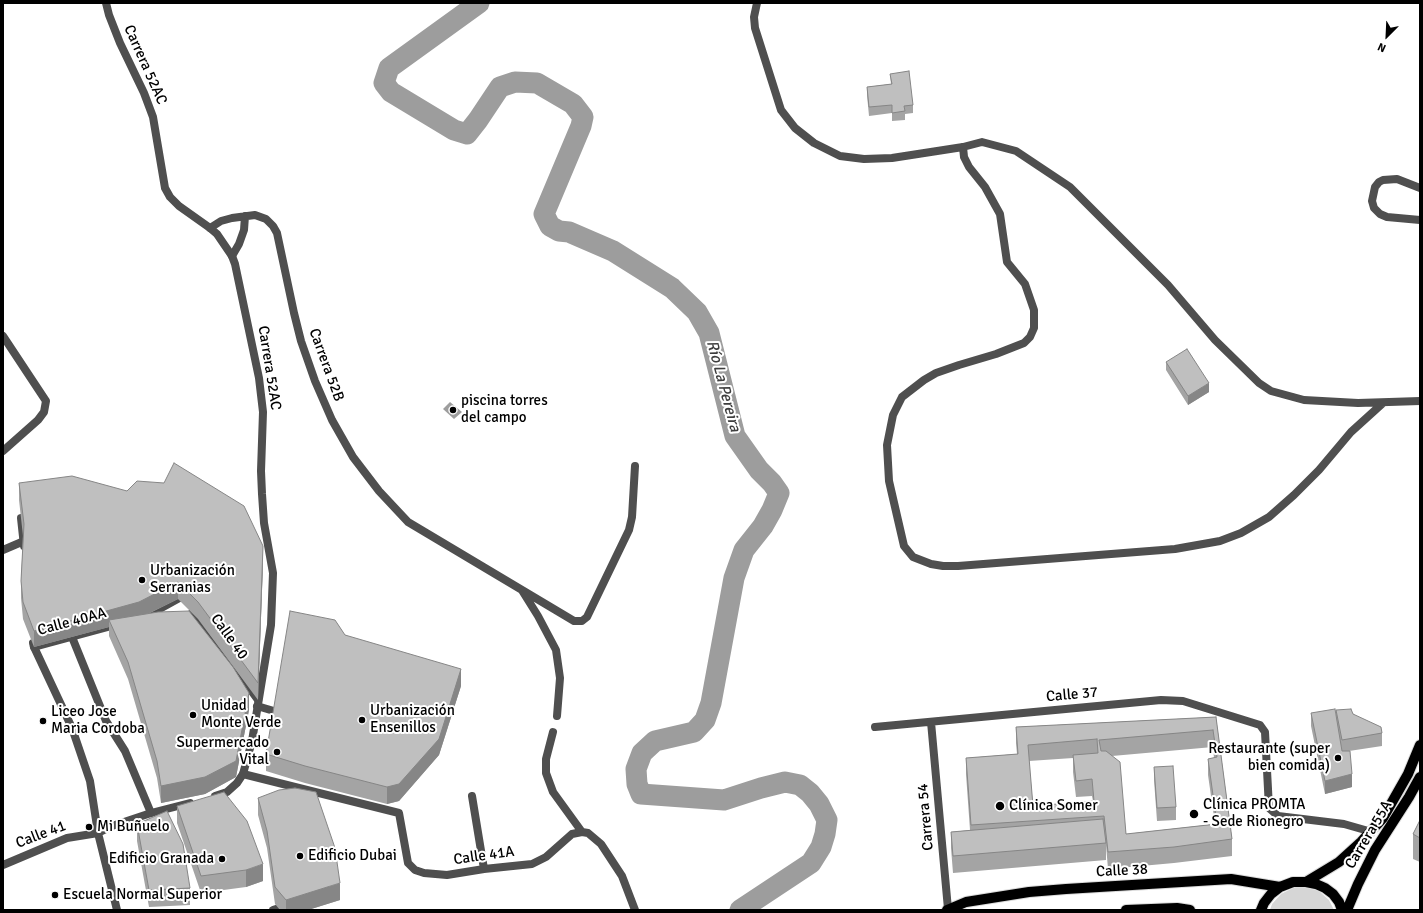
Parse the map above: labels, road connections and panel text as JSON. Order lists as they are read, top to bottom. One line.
{"streets":{"main road":["Carrera 55A","Calle 38"],"street":["Carrera 52AC","Carrera 52B","Calle 40AA","Calle 40","Calle 37","Carrera 54","Calle 41","Calle 41A"]},"crossings":[["Carrera 52AC","Carrera 52B"],["Carrera 52AC","Calle 40"],["Carrera 52AC","Calle 41"],["Carrera 52AC","Calle 41A"],["Calle 37","Carrera 54"],["Calle 37","Carrera 55A"],["Carrera 54","Calle 38"],["Calle 41","Calle 41A"]],"water":["Río La Pereira"],"places":["piscina torres del campo","Urbanización Serranias","Unidad Monte Verde","Urbanización Ensenillos","Liceo Jose Maria Cordoba","Supermercado Vital","Restaurante (super bien comida)","Clínica Somer","Clínica PROMTA - Sede Rionegro","Mi Buñuelo","Edificio Dubai","Edificio Granada","Escuela Normal Superior"],"north":"bottom left"}
